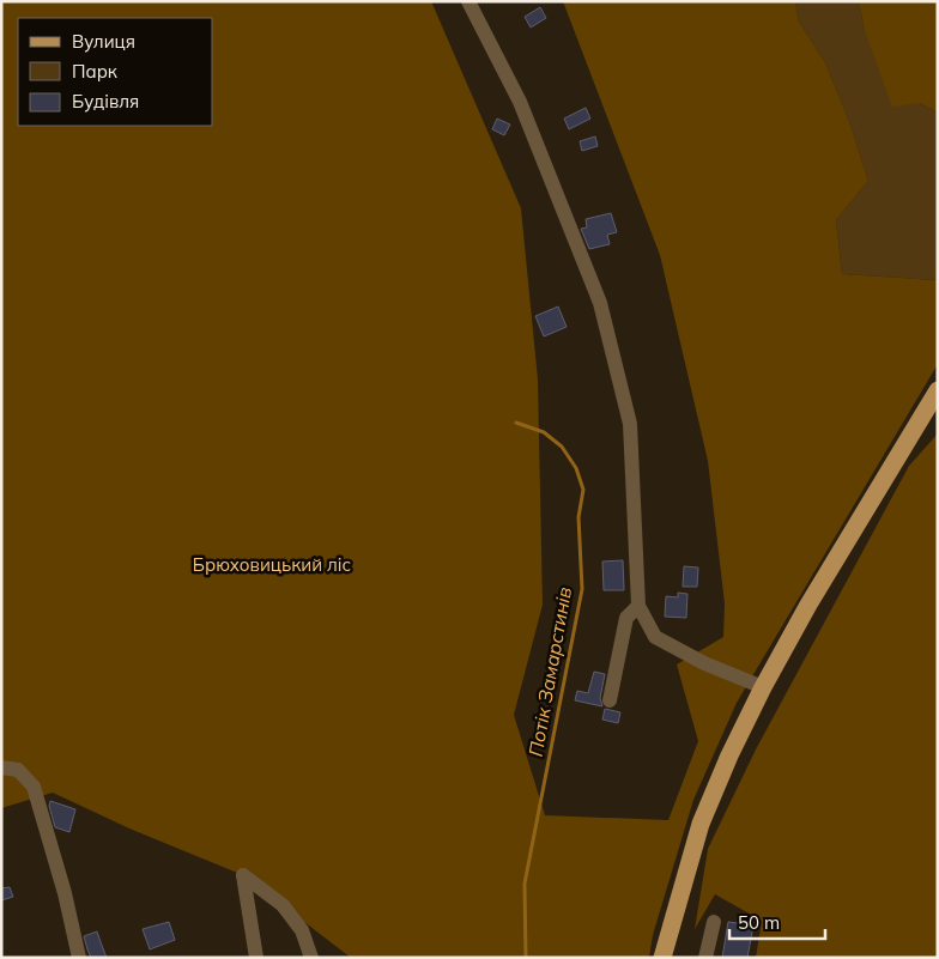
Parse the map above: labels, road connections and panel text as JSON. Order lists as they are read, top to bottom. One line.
{"water":["Потік Замарстинів"],"parks":["Брюховицький ліс"],"legend":["Вулиця","Парк","Будівля"],"scale_bar":"50 m"}
